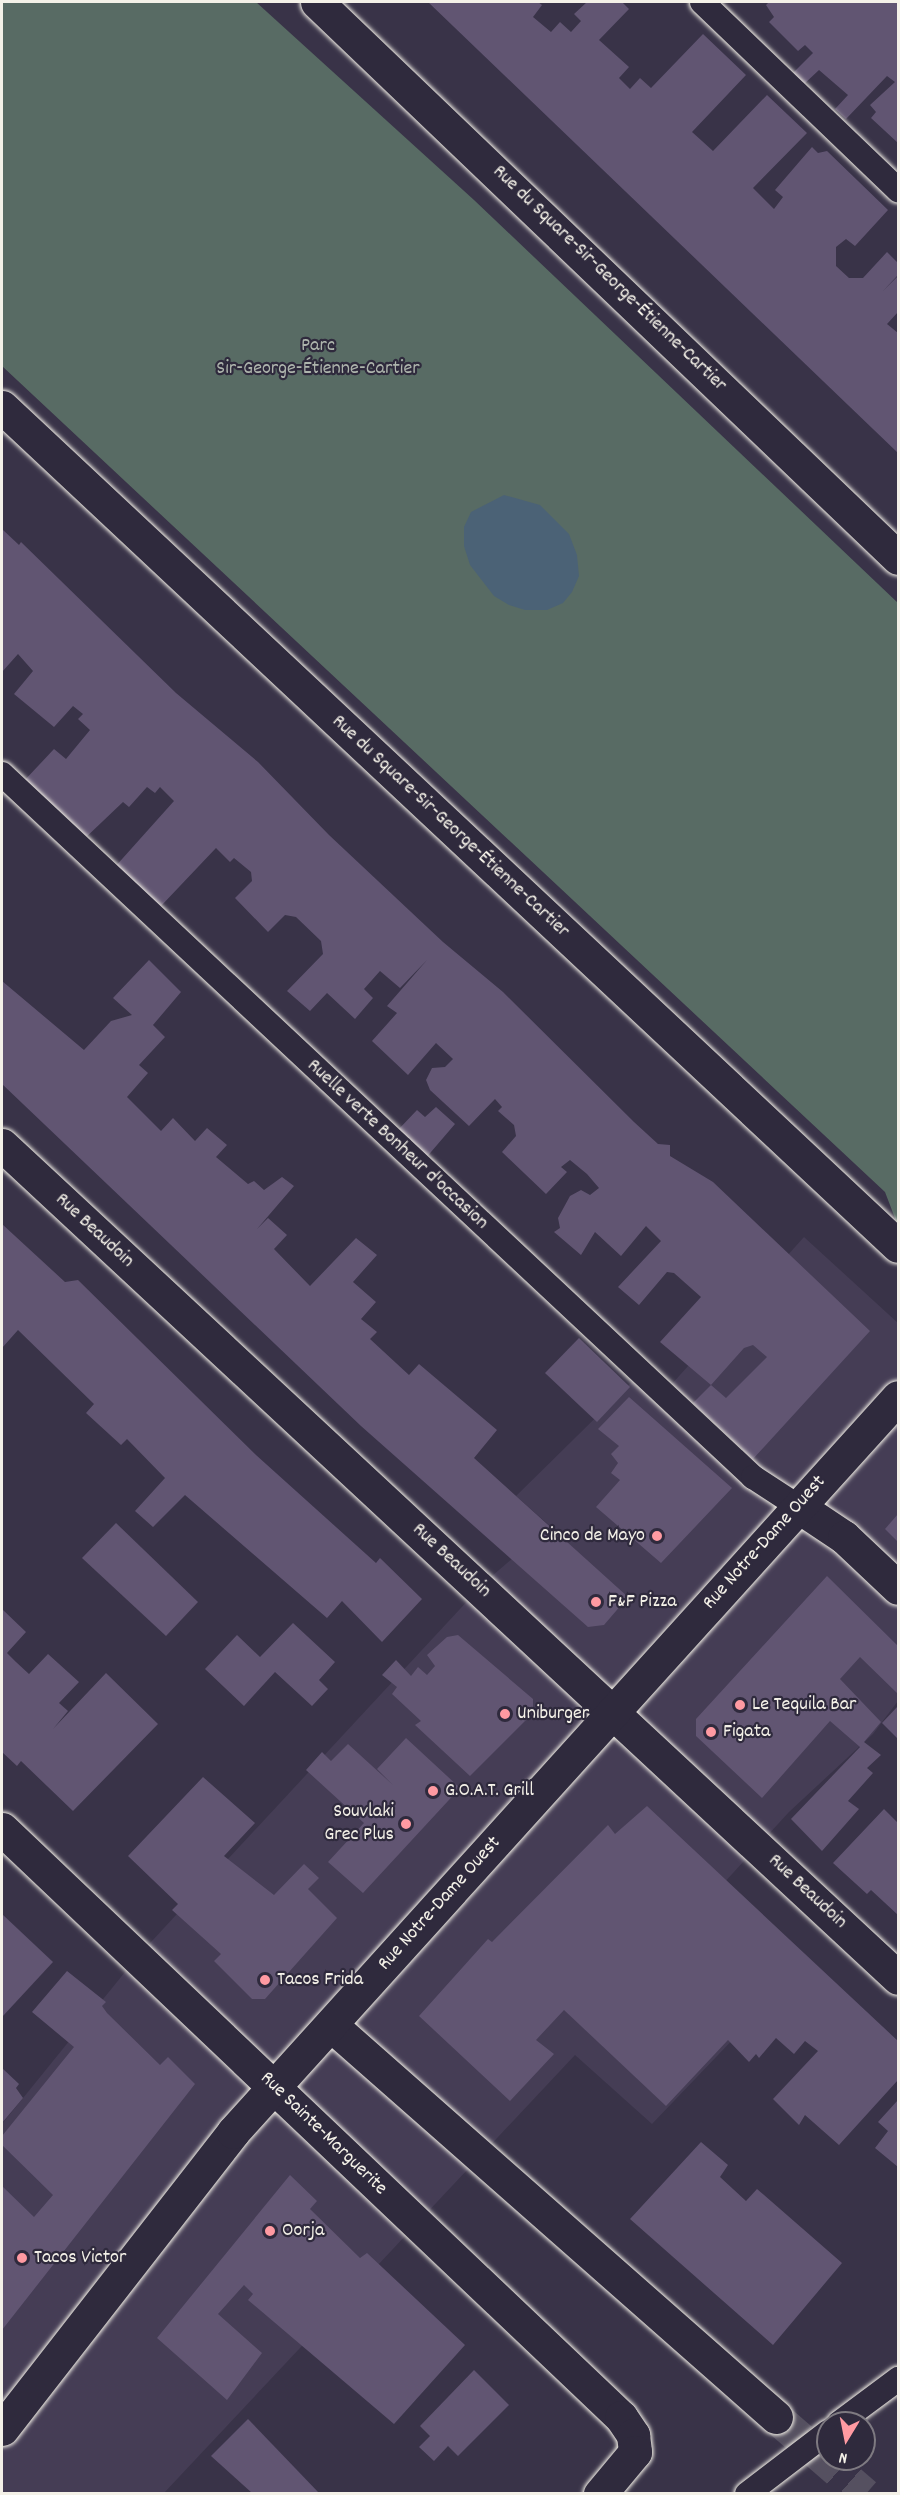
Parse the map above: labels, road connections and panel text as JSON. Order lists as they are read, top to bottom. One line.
{"streets":{"street":["Rue du Square-Sir-George-Étienne-Cartier","Rue Beaudoin","Rue Notre-Dame Ouest","Rue Sainte-Marguerite"],"lane":["Ruelle verte Bonheur d'occasion"]},"crossings":[["Ruelle verte Bonheur d'occasion","Rue Notre-Dame Ouest"],["Rue Beaudoin","Rue Notre-Dame Ouest"],["Rue Notre-Dame Ouest","Rue Sainte-Marguerite"]],"parks":["Parc Sir-George-Étienne-Cartier"],"places":["Cinco de Mayo","F&F Pizza","Le Tequila Bar","Uniburger","Figata","G.O.A.T. Grill","Souvlaki Grec Plus","Tacos Frida","Oorja","Tacos Victor"],"north":"bottom"}
